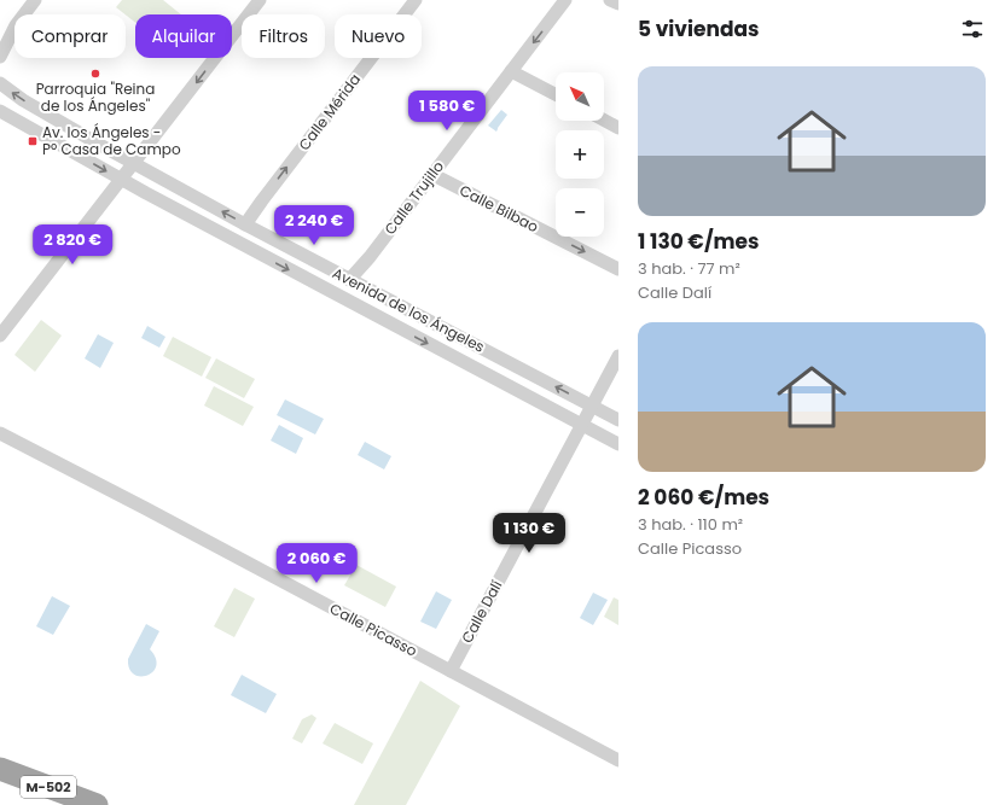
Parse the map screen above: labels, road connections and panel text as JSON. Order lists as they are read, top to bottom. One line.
{"streets":{"highway":["M-502"],"street":["Calle Mérida","Calle Trujillo","Calle Bilbao","Avenida de los Ángeles","Calle Dalí","Calle Picasso"]},"crossings":[["Calle Mérida","Avenida de los Ángeles"],["Calle Trujillo","Calle Bilbao"],["Calle Trujillo","Avenida de los Ángeles"],["Avenida de los Ángeles","Calle Dalí"],["Calle Dalí","Calle Picasso"]],"one_way":["Calle Mérida","Calle Bilbao"],"places":{"other":["Parroquia \"Reina de los Ángeles\""],"transit":["Av. los Ángeles - Pº Casa de Campo"]},"north":"top left","page":{"heading":"5 viviendas","chip":["Comprar","Alquilar","Filtros","Nuevo"],"list":[{"name":"1 130 €/mes","note":"3 hab. · 77 m² · Calle Dalí"},{"name":"2 060 €/mes","note":"3 hab. · 110 m² · Calle Picasso"}],"map_buttons":["+","−"],"price":["1 580 €","2 240 €","2 820 €","1 130 €","2 060 €"]}}
